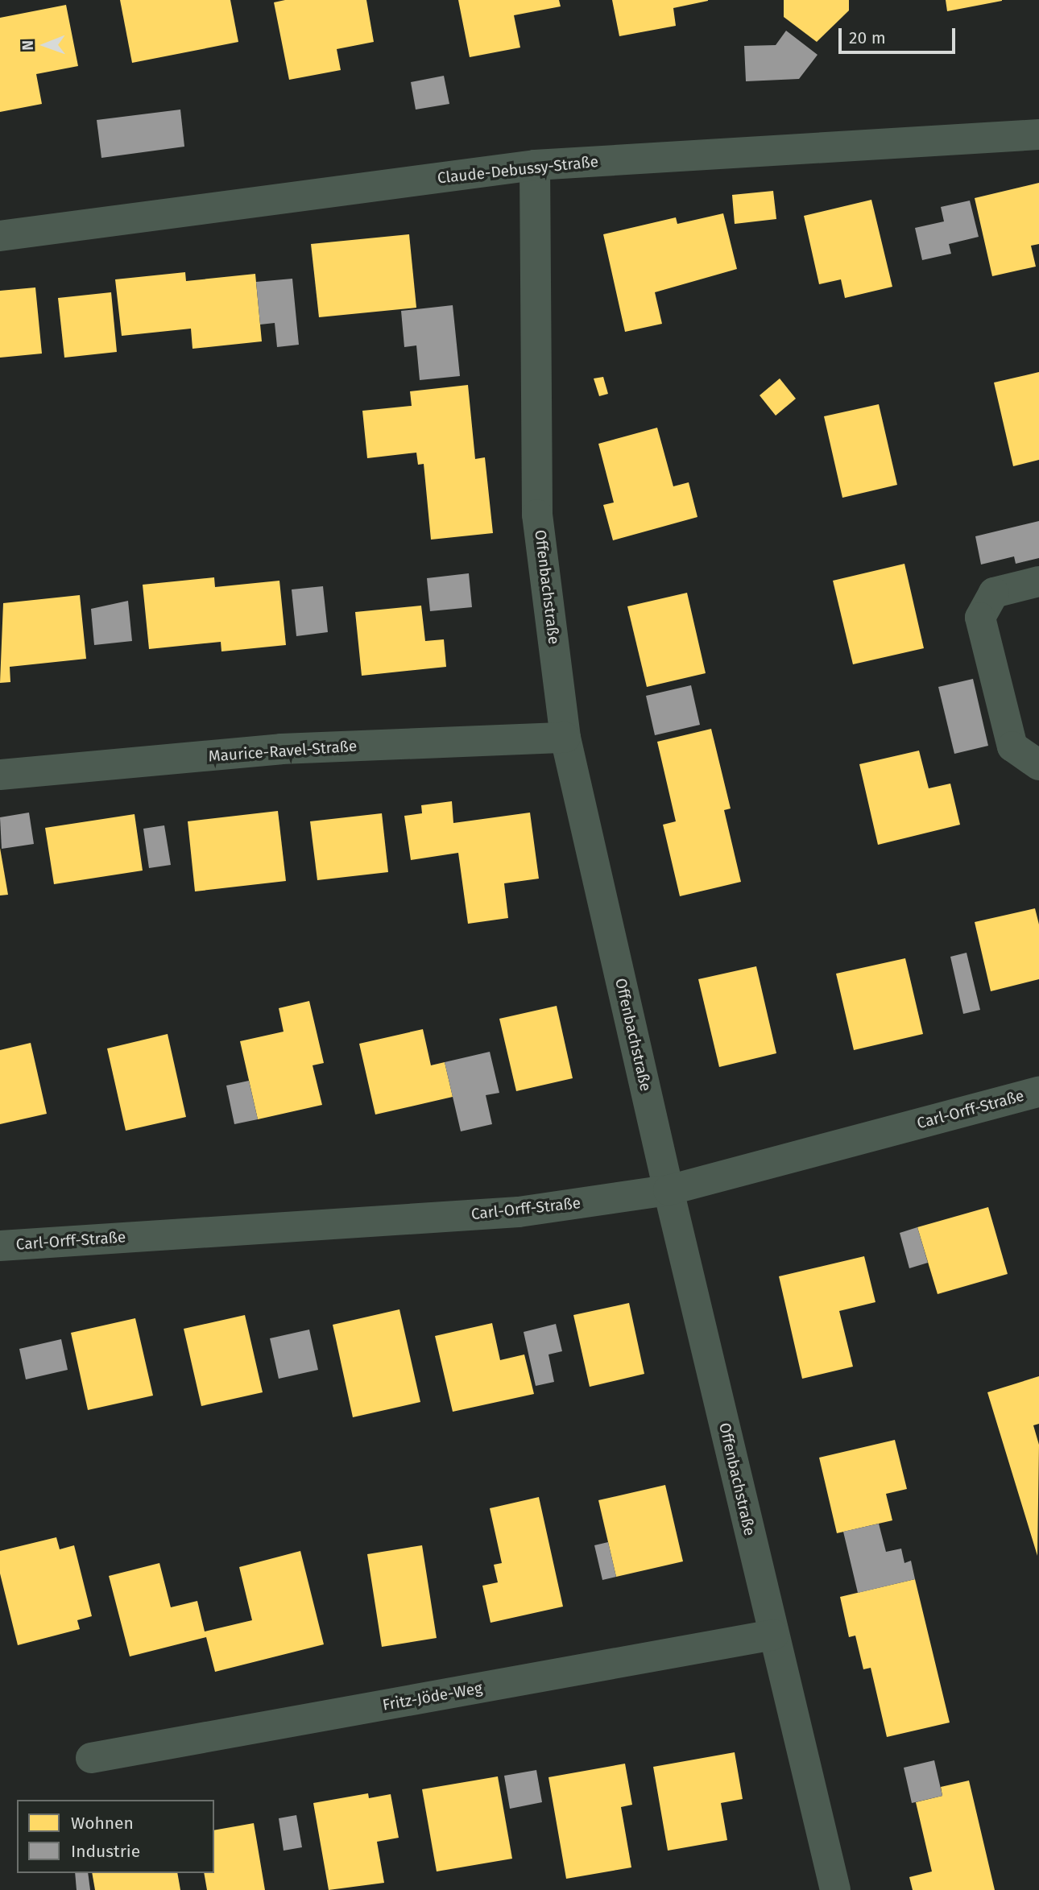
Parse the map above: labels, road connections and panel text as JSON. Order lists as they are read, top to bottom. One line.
{"streets":{"street":["Claude-Debussy-Straße","Offenbachstraße","Maurice-Ravel-Straße","Carl-Orff-Straße","Fritz-Jöde-Weg"]},"crossings":[["Claude-Debussy-Straße","Offenbachstraße"],["Offenbachstraße","Maurice-Ravel-Straße"],["Offenbachstraße","Carl-Orff-Straße"],["Offenbachstraße","Fritz-Jöde-Weg"]],"legend":["Wohnen","Industrie"],"scale_bar":"20 m","north":"left"}
